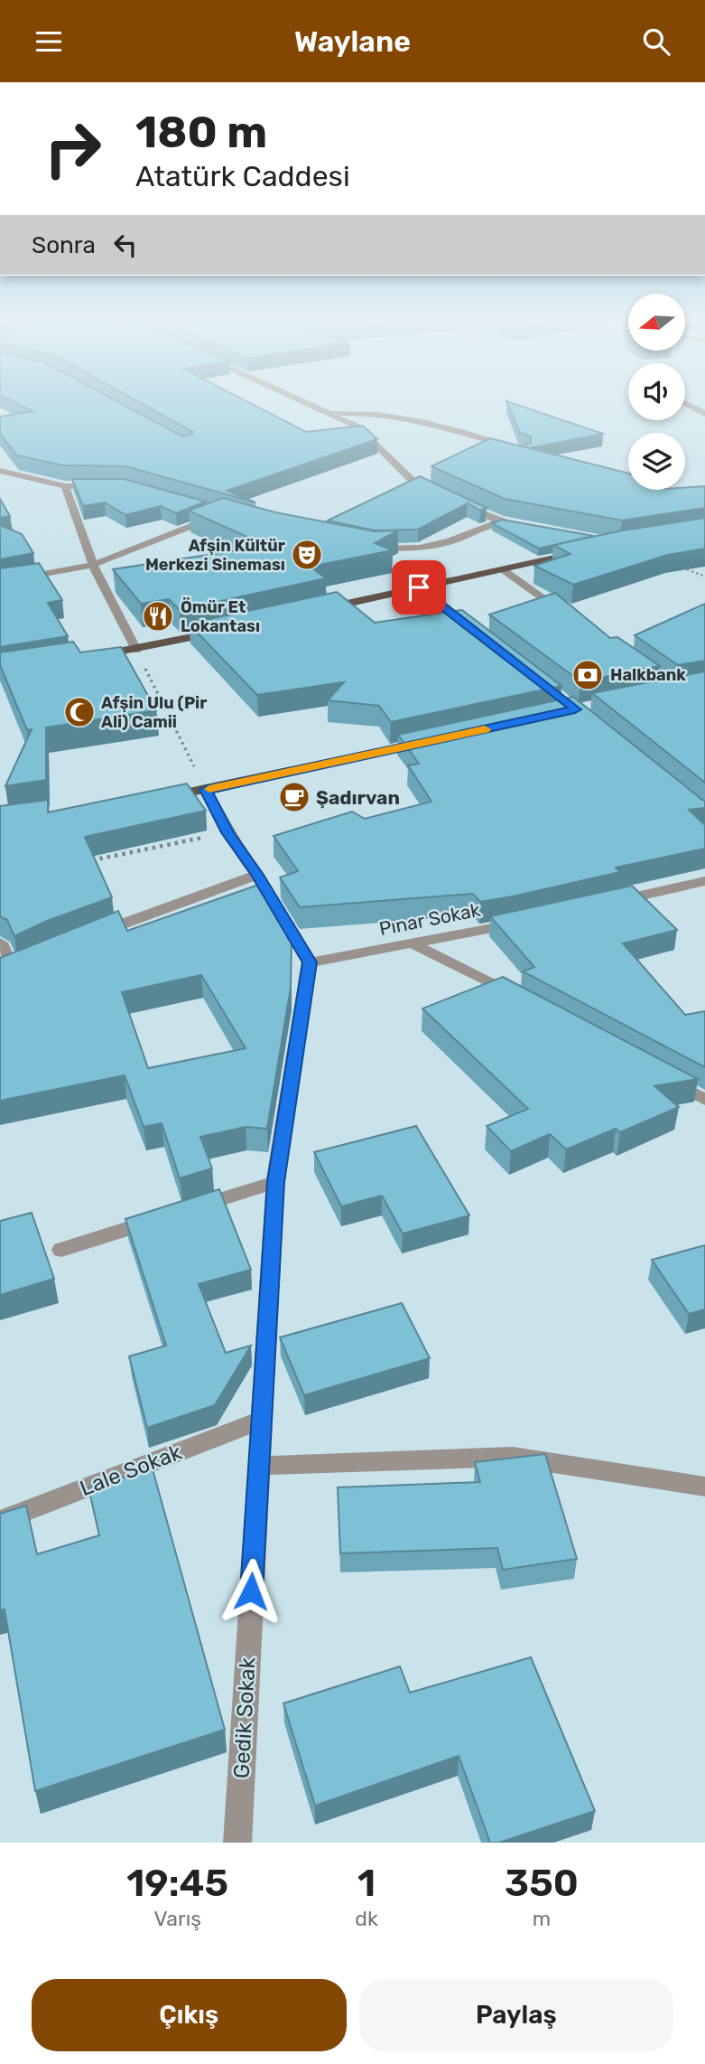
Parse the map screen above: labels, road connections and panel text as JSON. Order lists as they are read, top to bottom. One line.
{"streets":{"street":["Pınar Sokak","Lale Sokak","Gedik Sokak"]},"crossings":[["Pınar Sokak","Gedik Sokak"],["Lale Sokak","Gedik Sokak"]],"places":{"theatre":["Afşin Kültür Merkezi Sineması"],"restaurant":["Ömür Et Lokantası"],"bank":["Halkbank"],"mosque":["Afşin Ulu (Pir Ali) Camii"],"cafe":["Şadırvan"]},"north":"left","page":{"header":"Waylane","turn":["180 m","Atatürk Caddesi"],"then":"Sonra","eta":["19:45","Varış","1","dk","350","m"],"buttons":["Çıkış","Paylaş"]}}
